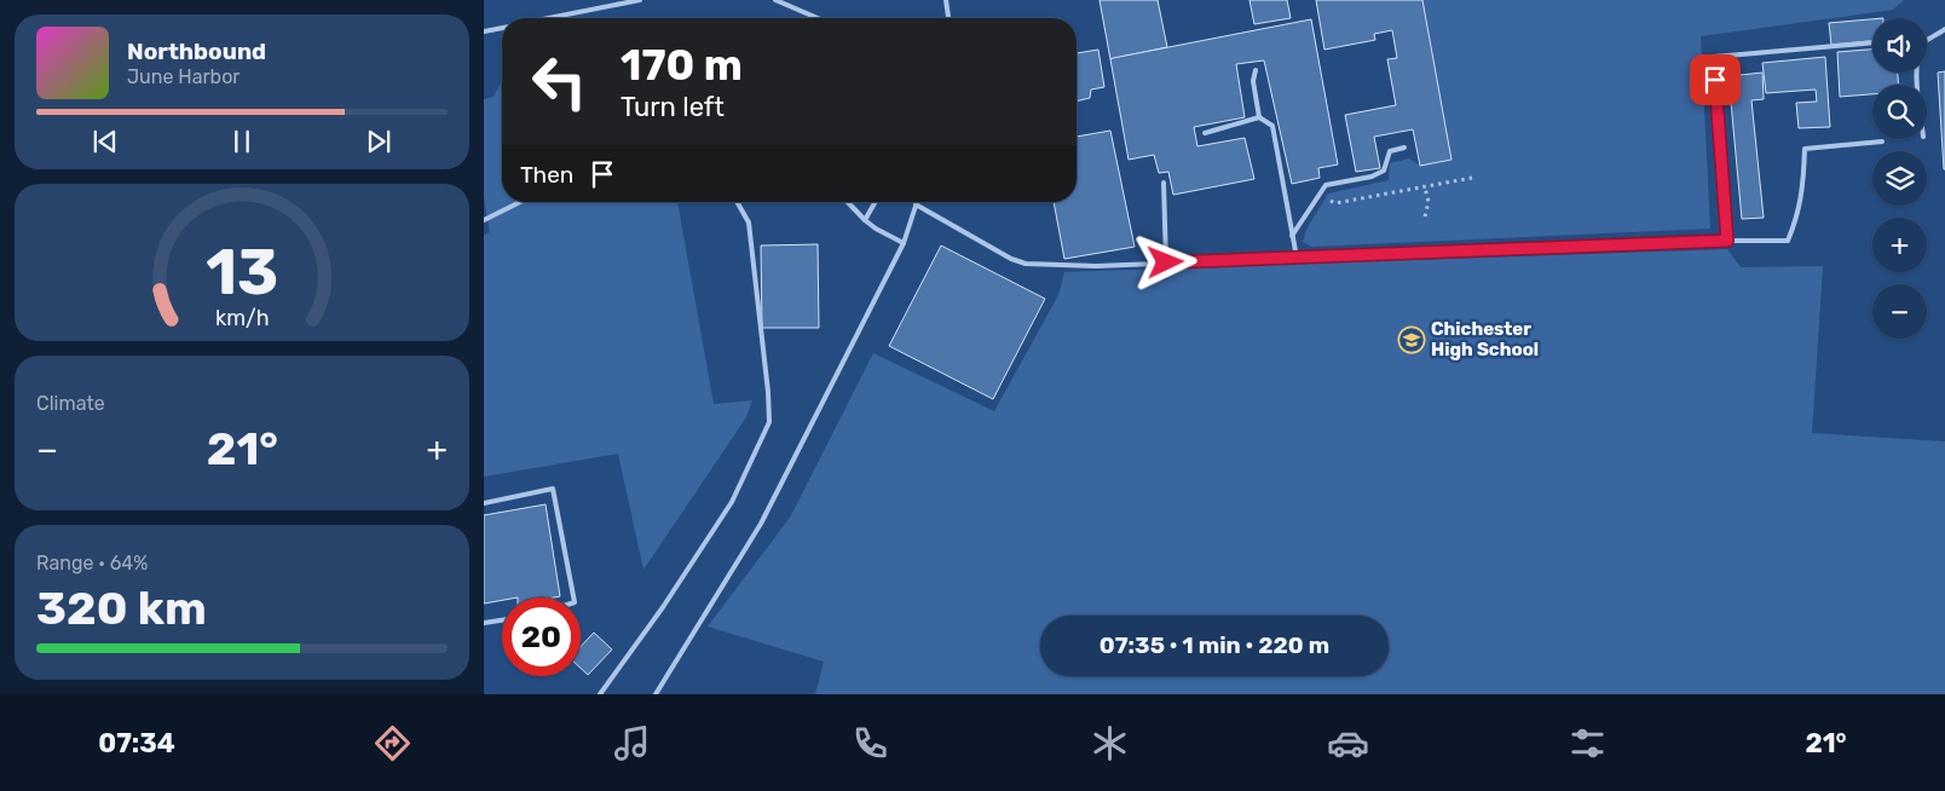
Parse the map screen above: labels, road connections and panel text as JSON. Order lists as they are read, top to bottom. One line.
{"places":{"school or university":["Chichester High School"]},"page":{"map_buttons":["+","−"],"turn":["170 m","Turn left"],"song":["Northbound","June Harbor"],"then":"Then","tile":["Climate",["Range · 64%","320 km"]],"heat":["−","21°","+"],"limit":"20","trip":"07:35 · 1 min · 220 m","tabs":["07:34","21°"],"gauge":["13","km/h"]}}
